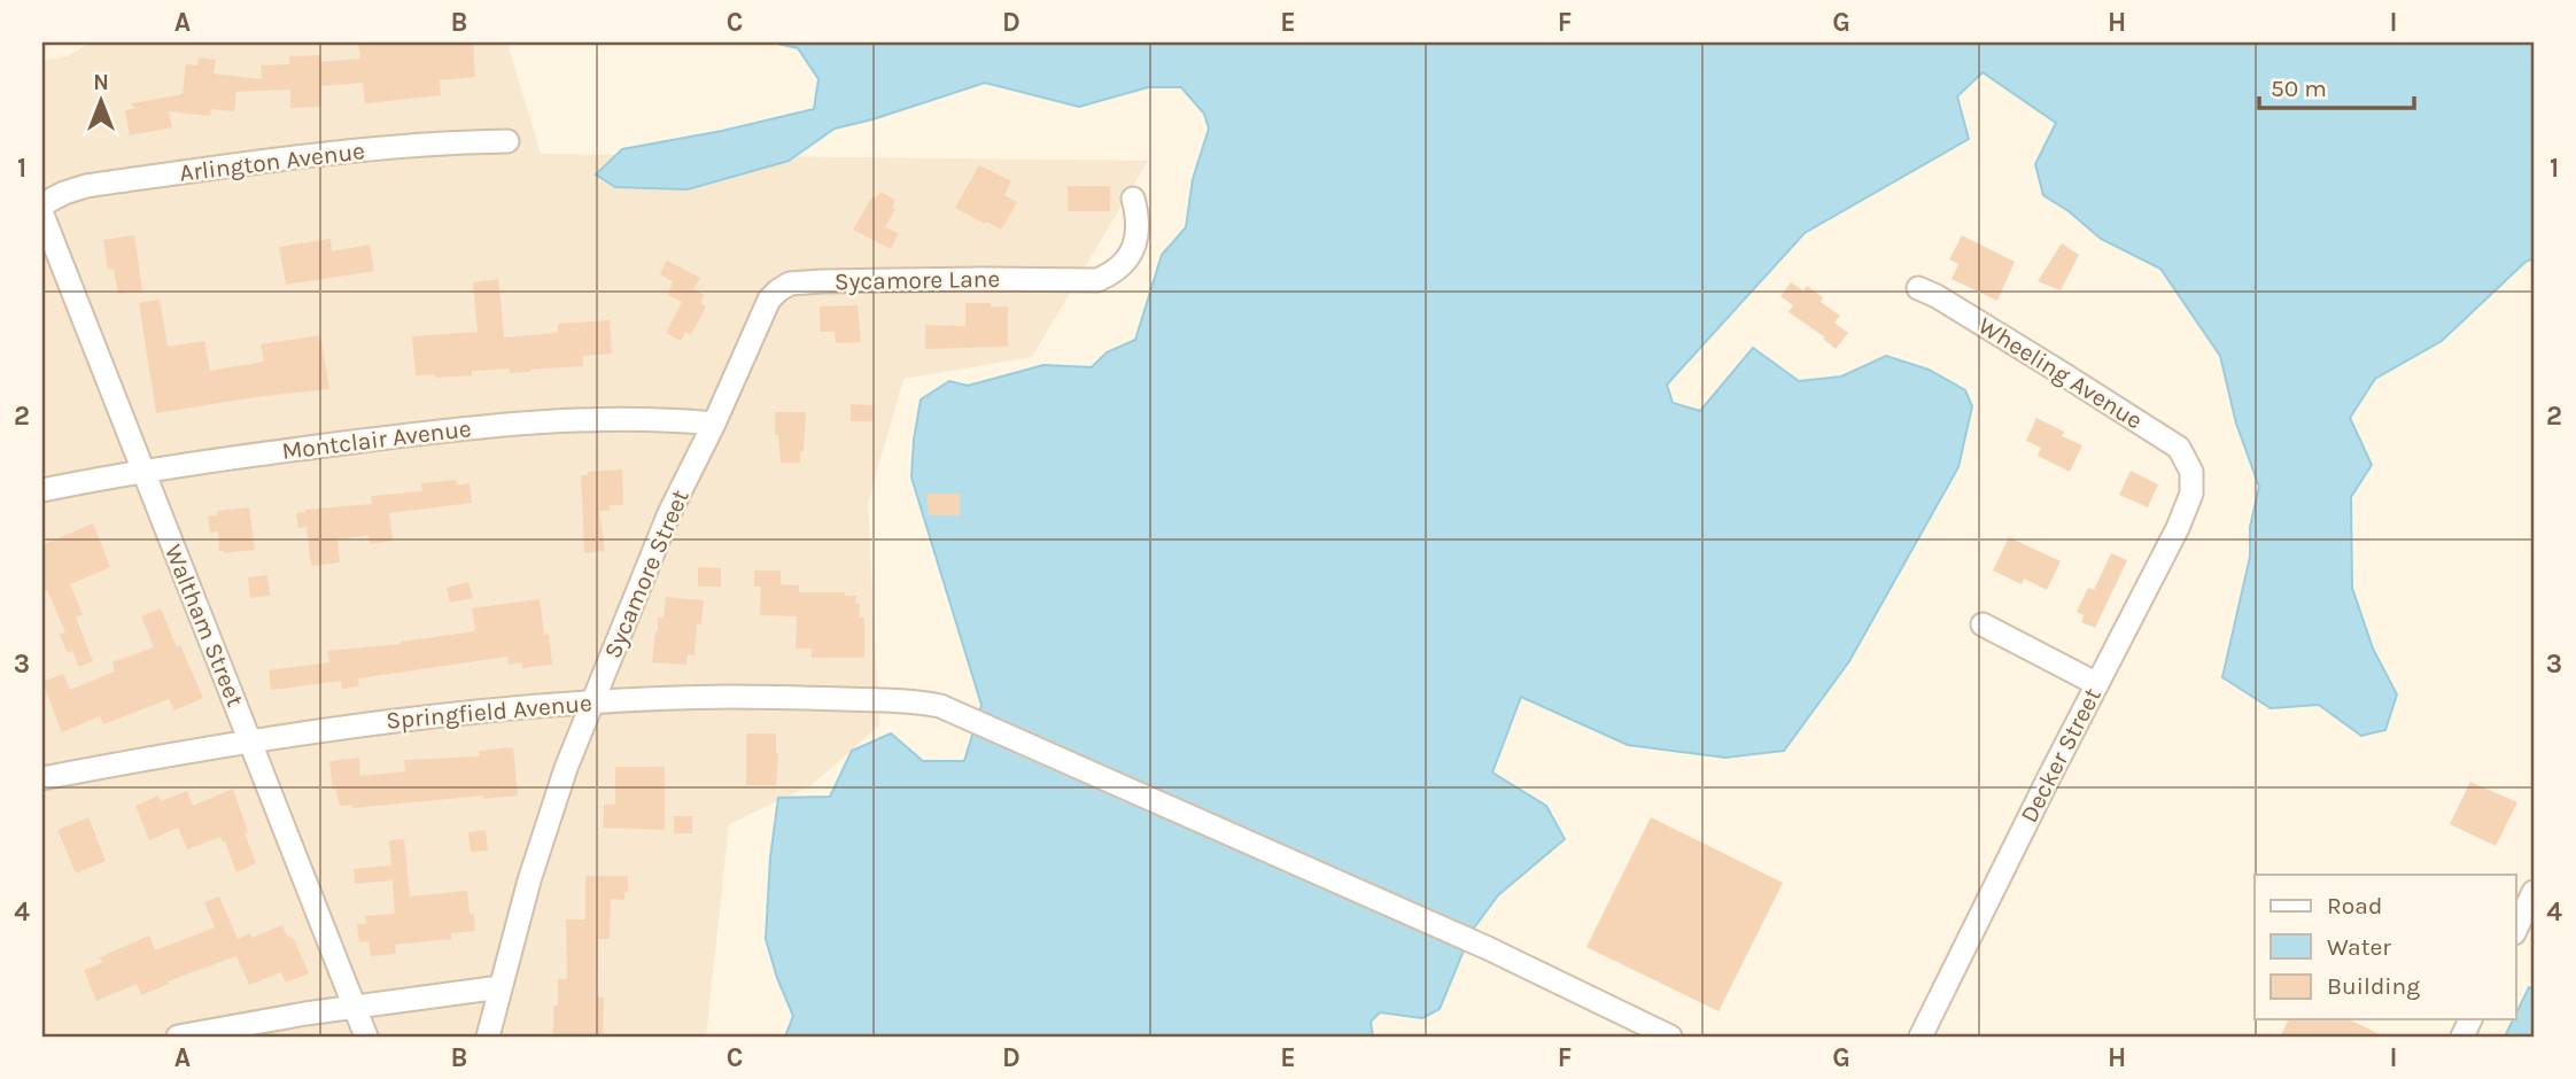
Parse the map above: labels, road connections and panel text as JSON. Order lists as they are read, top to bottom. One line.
{"streets":{"street":["Arlington Avenue","Sycamore Lane","Wheeling Avenue","Montclair Avenue","Sycamore Street","Waltham Street","Springfield Avenue","Decker Street"]},"crossings":[["Sycamore Lane","Sycamore Street"],["Wheeling Avenue","Decker Street"],["Montclair Avenue","Sycamore Street"],["Montclair Avenue","Waltham Street"],["Sycamore Street","Springfield Avenue"],["Waltham Street","Springfield Avenue"]],"legend":["Road","Water","Building"],"scale_bar":"50 m","north":"top","grid":{"columns":["A","B","C","D","E","F","G","H","I"],"rows":["1","2","3","4"]}}
